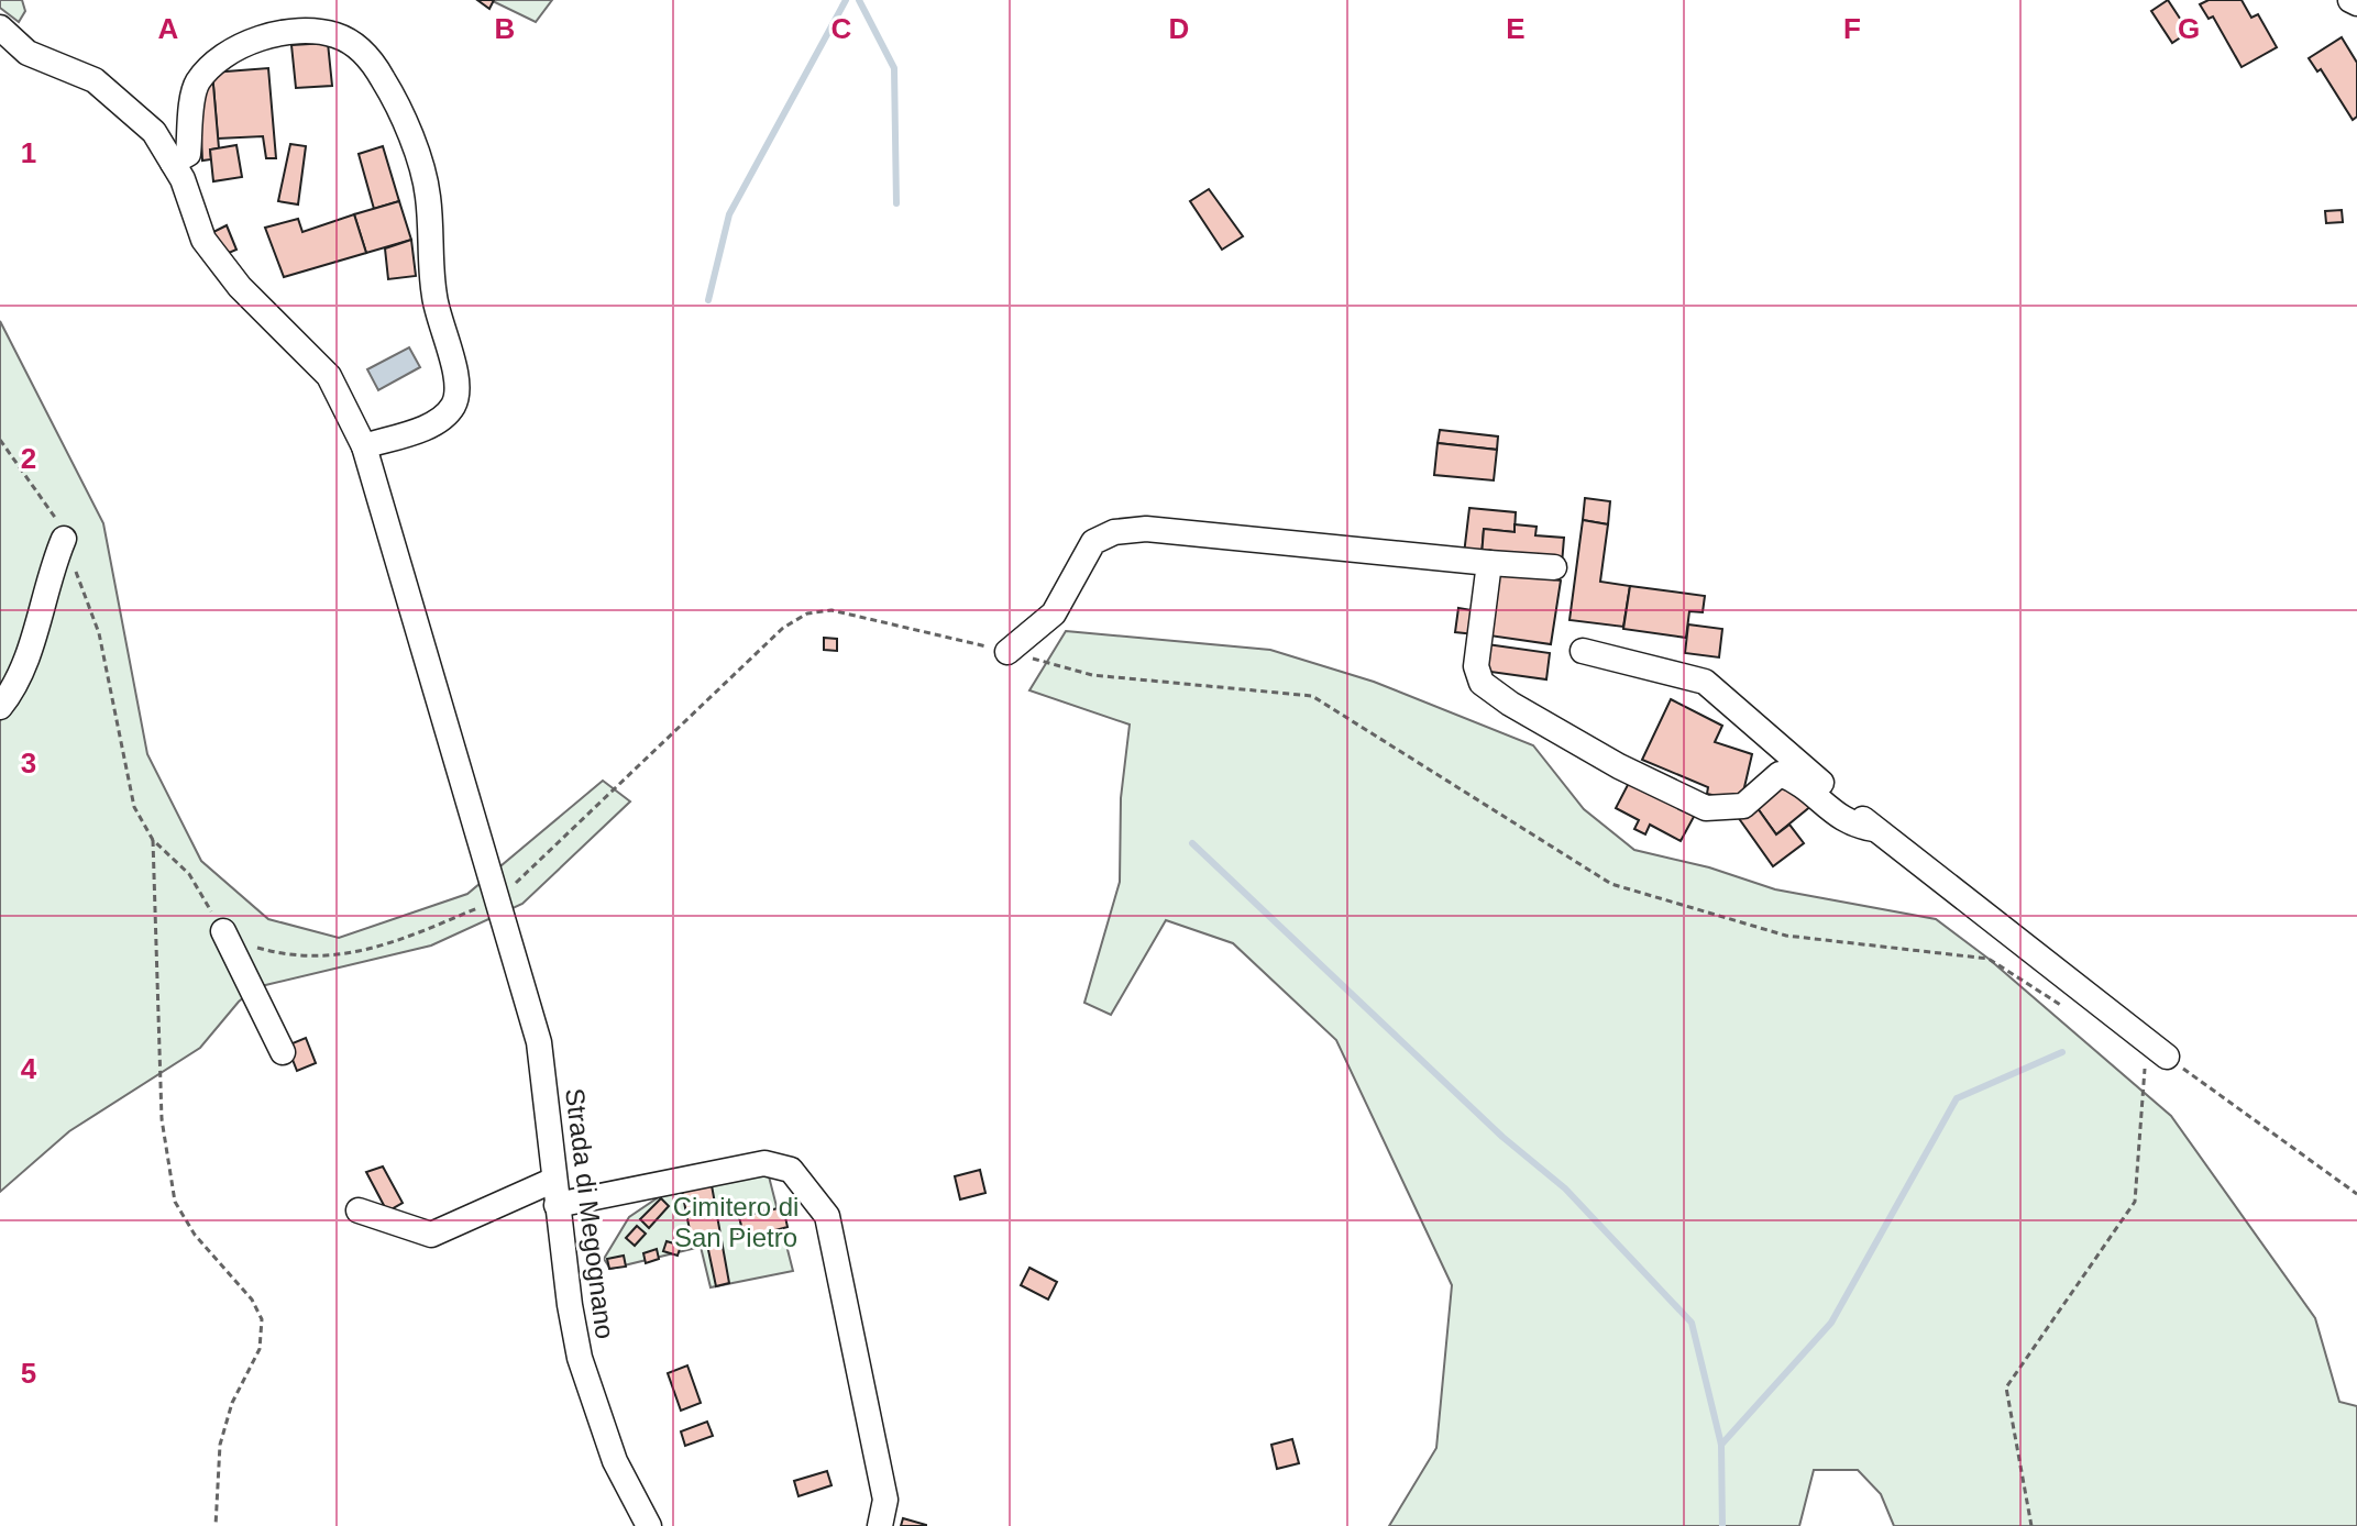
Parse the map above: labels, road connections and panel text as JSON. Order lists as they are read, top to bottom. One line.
{"streets":{"street":["Strada di Megognano"]},"parks":["Cimitero di San Pietro"],"grid":{"columns":["A","B","C","D","E","F","G"],"rows":["1","2","3","4","5"]}}
